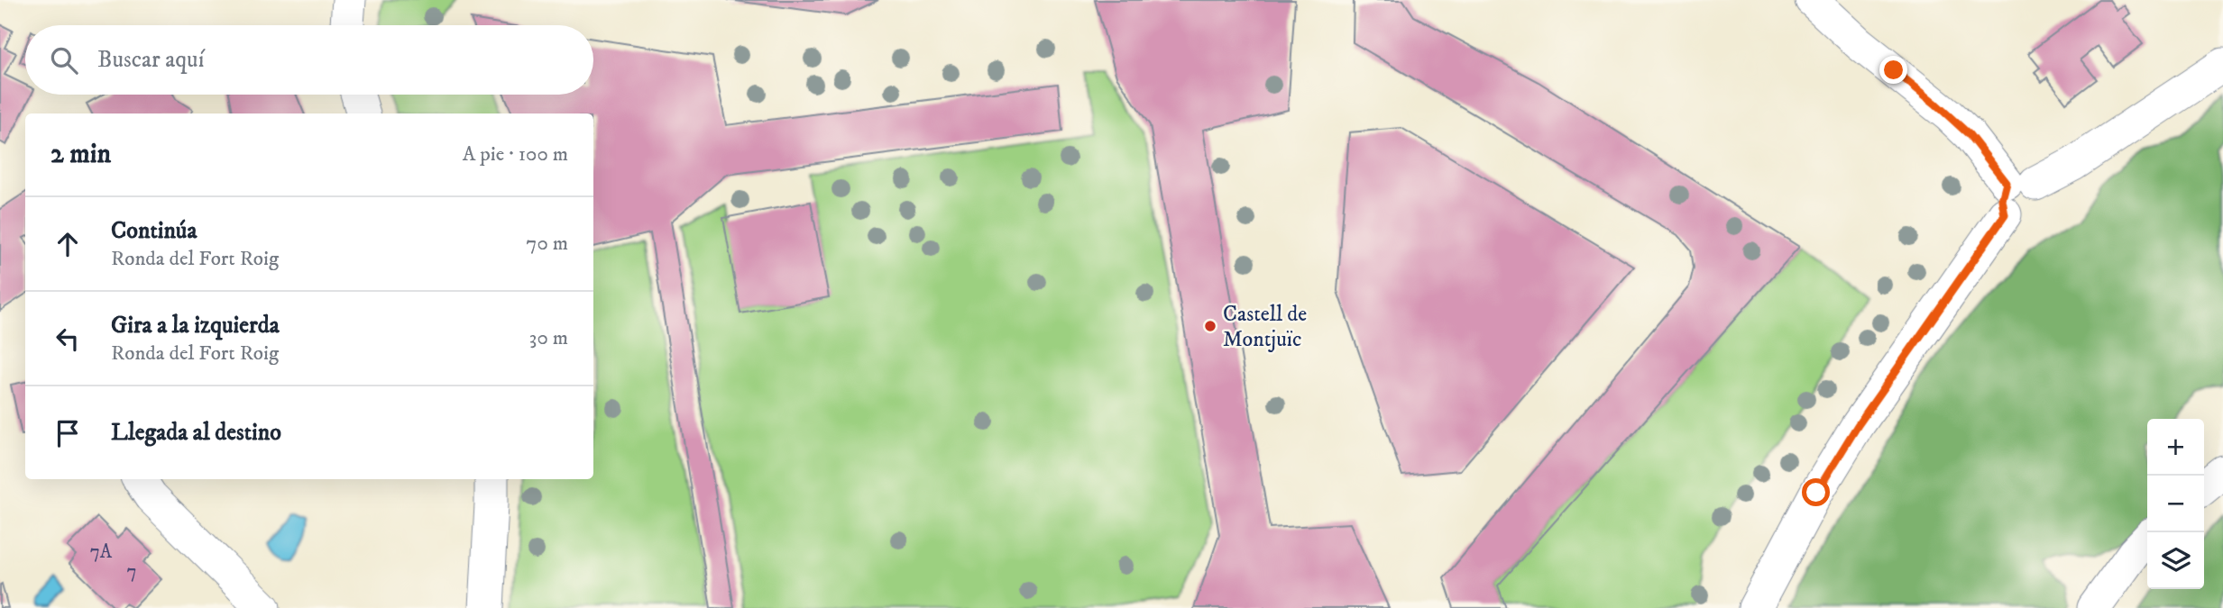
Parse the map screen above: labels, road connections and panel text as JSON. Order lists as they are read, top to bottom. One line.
{"places":["Castell de Montjuïc"],"house_numbers":["7A","7"],"page":{"search":"Buscar aquí","heading":["2 min","A pie · 100 m"],"list":[["Continúa","Ronda del Fort Roig","70 m"],["Gira a la izquierda","Ronda del Fort Roig","30 m"],"Llegada al destino"],"map_buttons":["+","−"]}}
